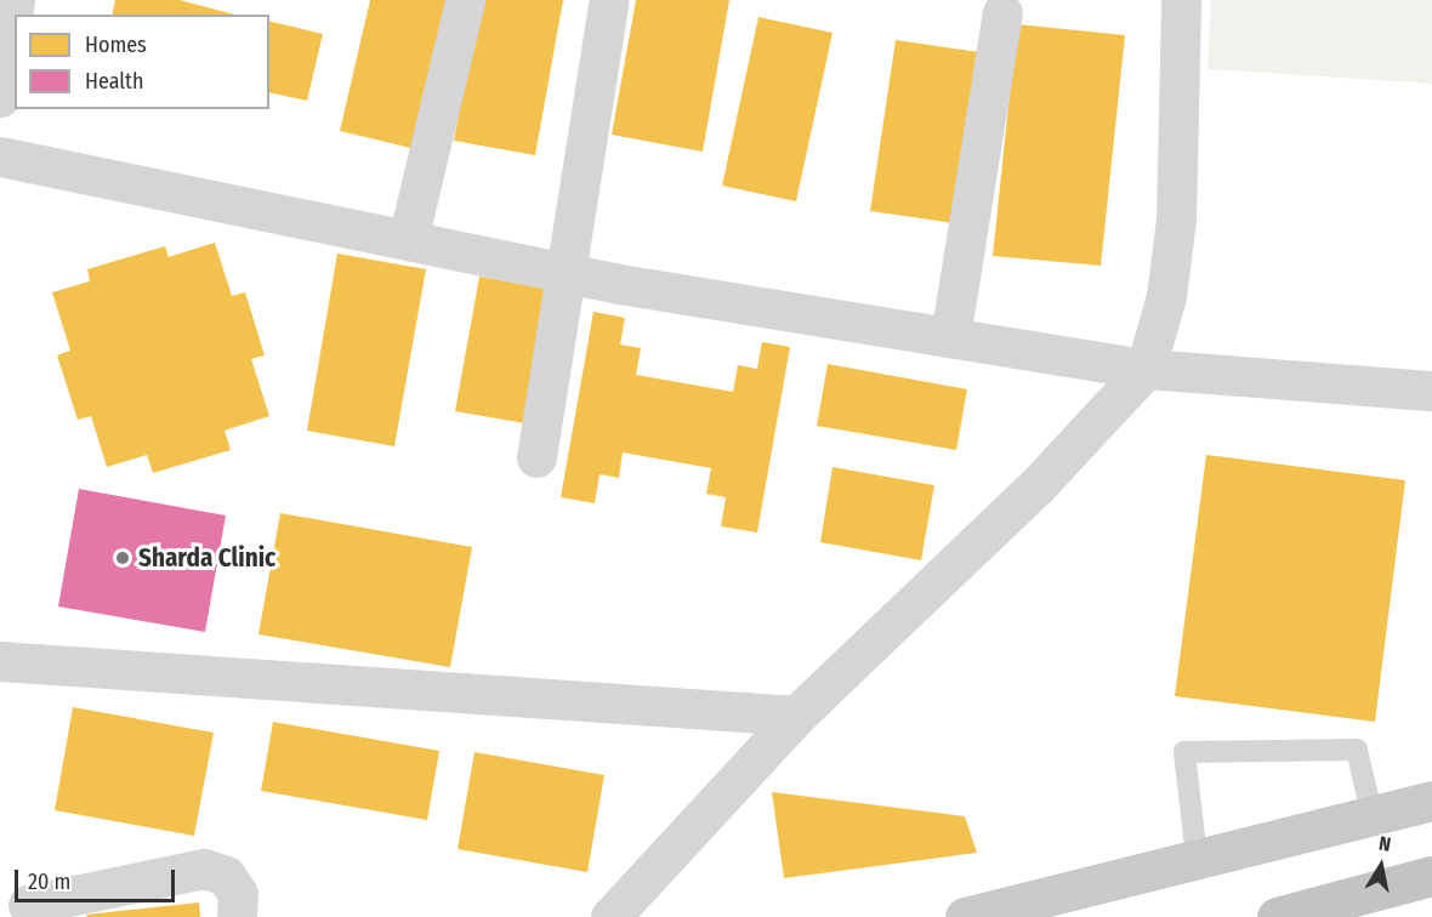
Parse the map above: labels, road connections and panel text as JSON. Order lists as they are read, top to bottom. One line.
{"places":["Sharda Clinic"],"legend":["Homes","Health"],"scale_bar":"20 m","north":"top"}
